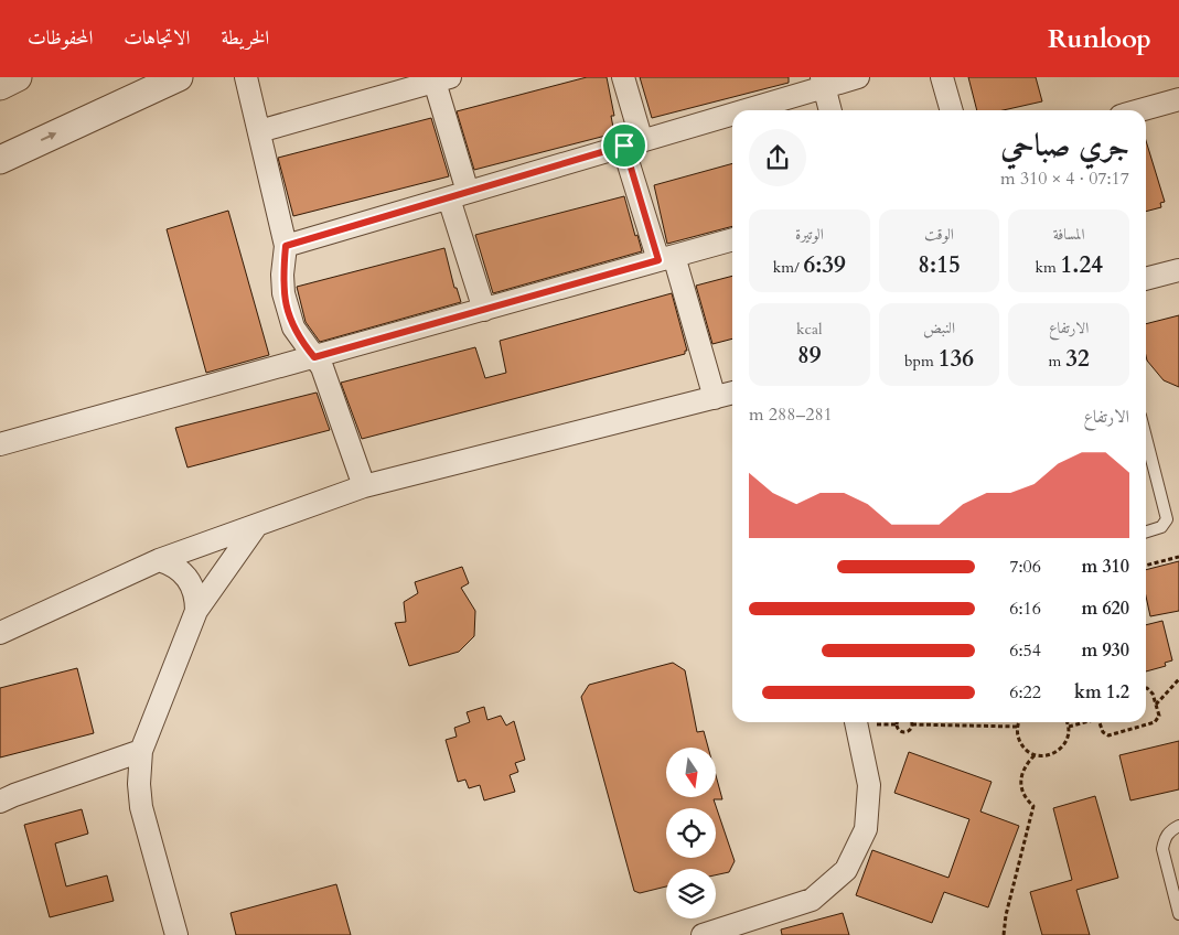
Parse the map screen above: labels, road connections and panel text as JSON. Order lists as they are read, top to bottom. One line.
{"north":"bottom","page":{"header":"Runloop","nav":["الخريطة","الاتجاهات","المحفوظات"],"heading":["جري صباحي","07:17 · 4 × 310 m"],"stats":[["المسافة","1.24 km"],["الوقت","8:15"],["الوتيرة","6:39 /km"],["الارتفاع","32 m"],["النبض","136 bpm"],["kcal","89"]],"chart":["الارتفاع","281–288 m"],"list":[{"name":"310 m","note":"7:06"},{"name":"620 m","note":"6:16"},{"name":"930 m","note":"6:54"},{"name":"1.2 km","note":"6:22"}]}}
